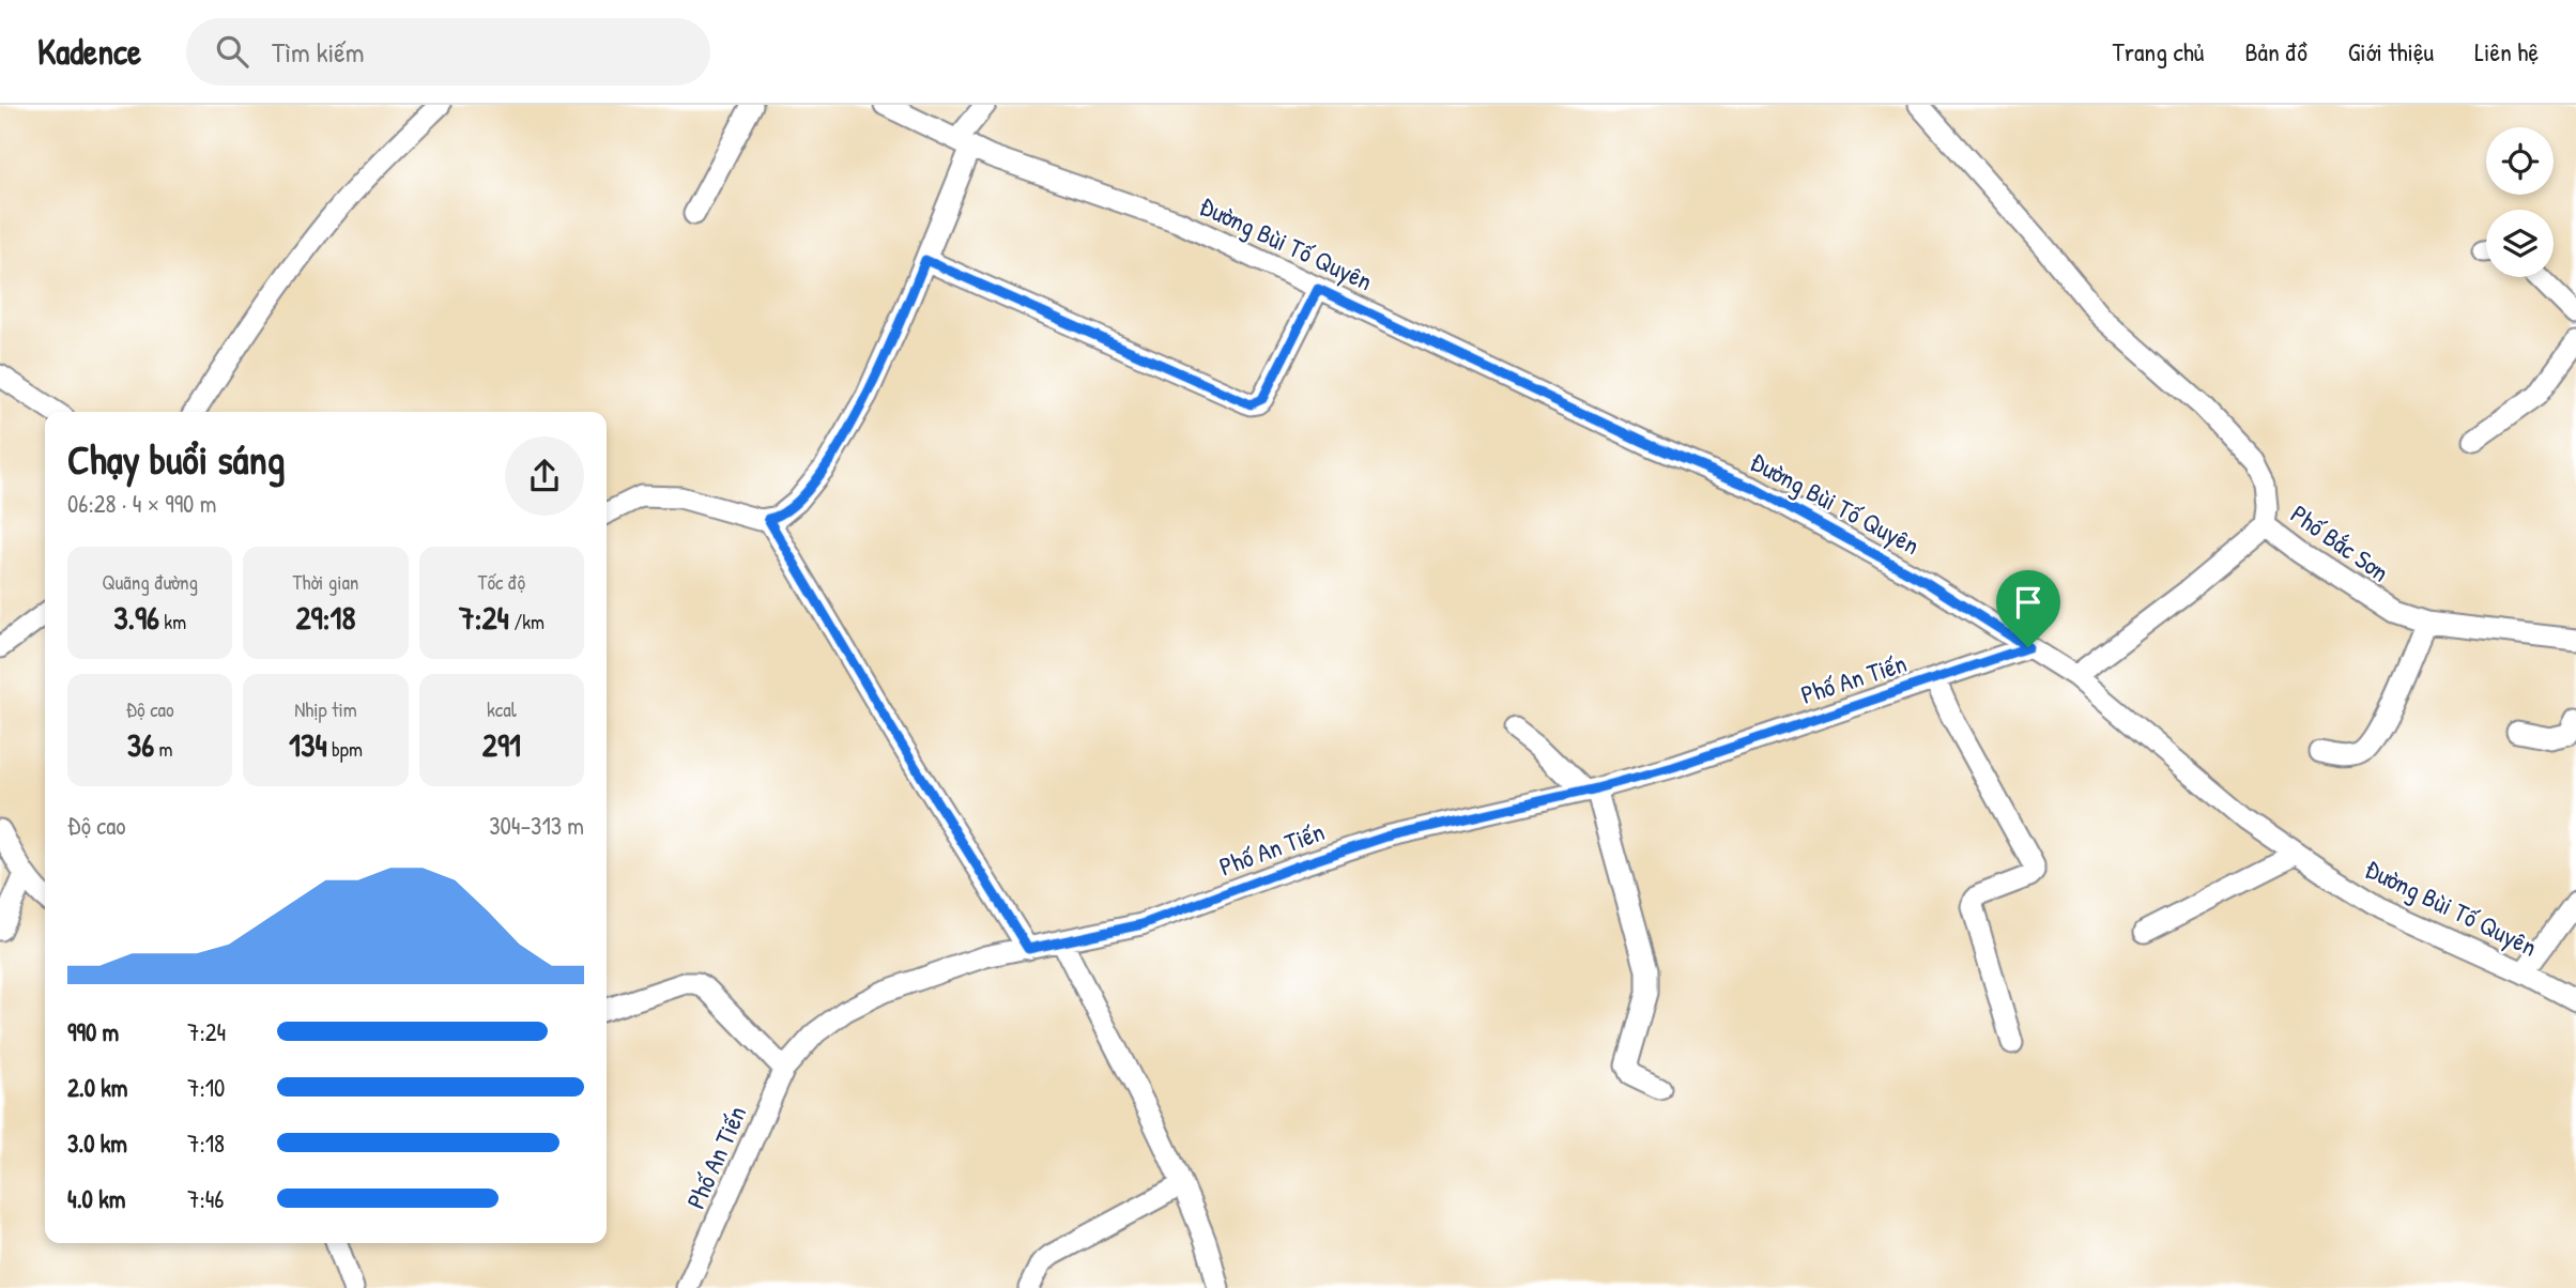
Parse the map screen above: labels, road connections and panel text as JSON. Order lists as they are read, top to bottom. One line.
{"streets":{"street":["Đường Bùi Tố Quyên","Phố Bắc Sơn","Phố An Tiến"]},"crossings":[["Đường Bùi Tố Quyên","Phố Bắc Sơn"],["Đường Bùi Tố Quyên","Phố An Tiến"]],"page":{"header":"Kadence","search":"Tìm kiếm","nav":["Trang chủ","Bản đồ","Giới thiệu","Liên hệ"],"heading":["Chạy buổi sáng","06:28 · 4 × 990 m"],"stats":[["Quãng đường","3.96 km"],["Thời gian","29:18"],["Tốc độ","7:24 /km"],["Độ cao","36 m"],["Nhịp tim","134 bpm"],["kcal","291"]],"chart":["Độ cao","304–313 m"],"list":[{"name":"990 m","note":"7:24"},{"name":"2.0 km","note":"7:10"},{"name":"3.0 km","note":"7:18"},{"name":"4.0 km","note":"7:46"}]}}
